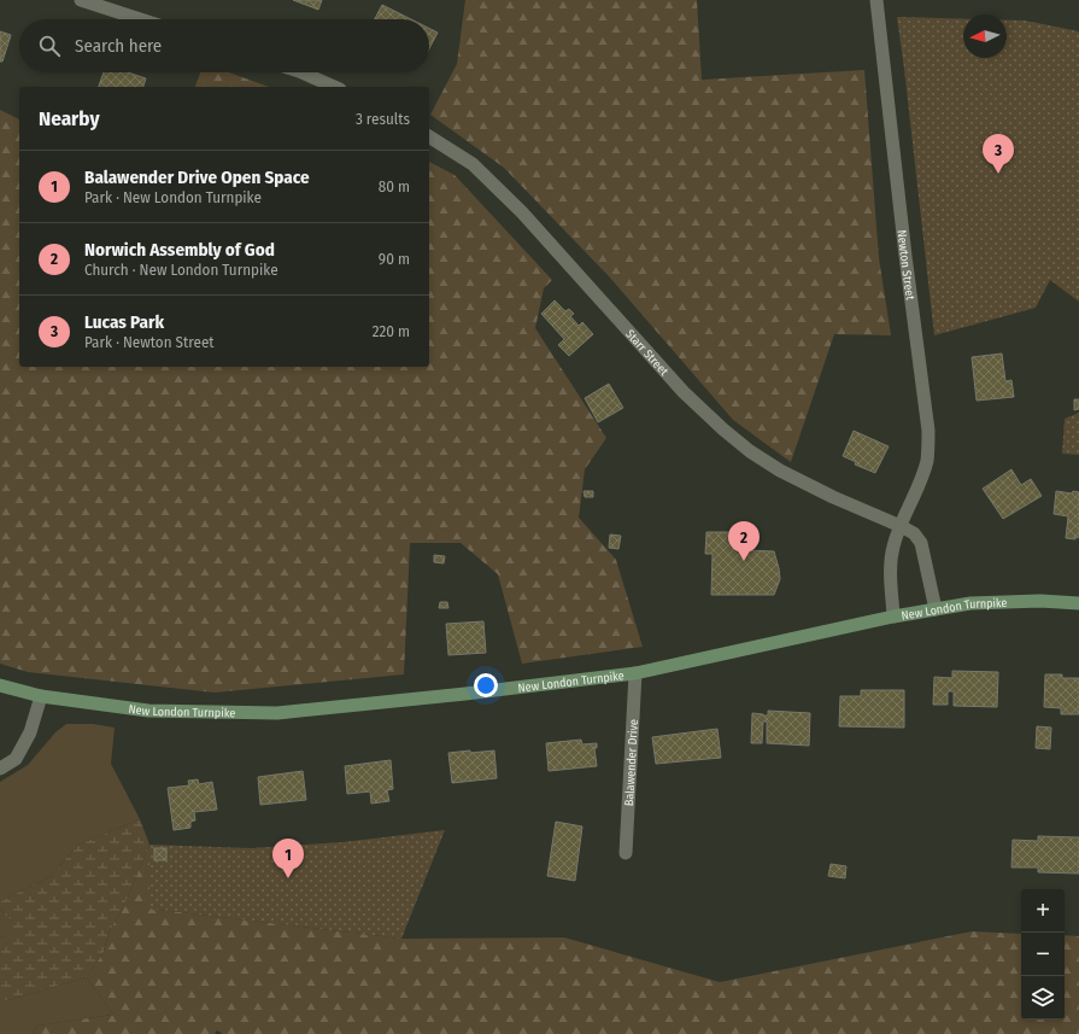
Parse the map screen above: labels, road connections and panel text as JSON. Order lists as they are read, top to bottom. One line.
{"streets":{"main road":["New London Turnpike"],"street":["Newton Street","Starr Street","Balawender Drive"]},"crossings":[["Newton Street","Starr Street"],["Starr Street","New London Turnpike"],["New London Turnpike","Balawender Drive"]],"north":"left","page":{"search":"Search here","heading":["Nearby","3 results"],"pins":["3","2","1"],"list":[{"mark":"1","name":"Balawender Drive Open Space","note":"Park · New London Turnpike","value":"80 m"},{"mark":"2","name":"Norwich Assembly of God","note":"Church · New London Turnpike","value":"90 m"},{"mark":"3","name":"Lucas Park","note":"Park · Newton Street","value":"220 m"}],"map_buttons":["+","−"]}}
